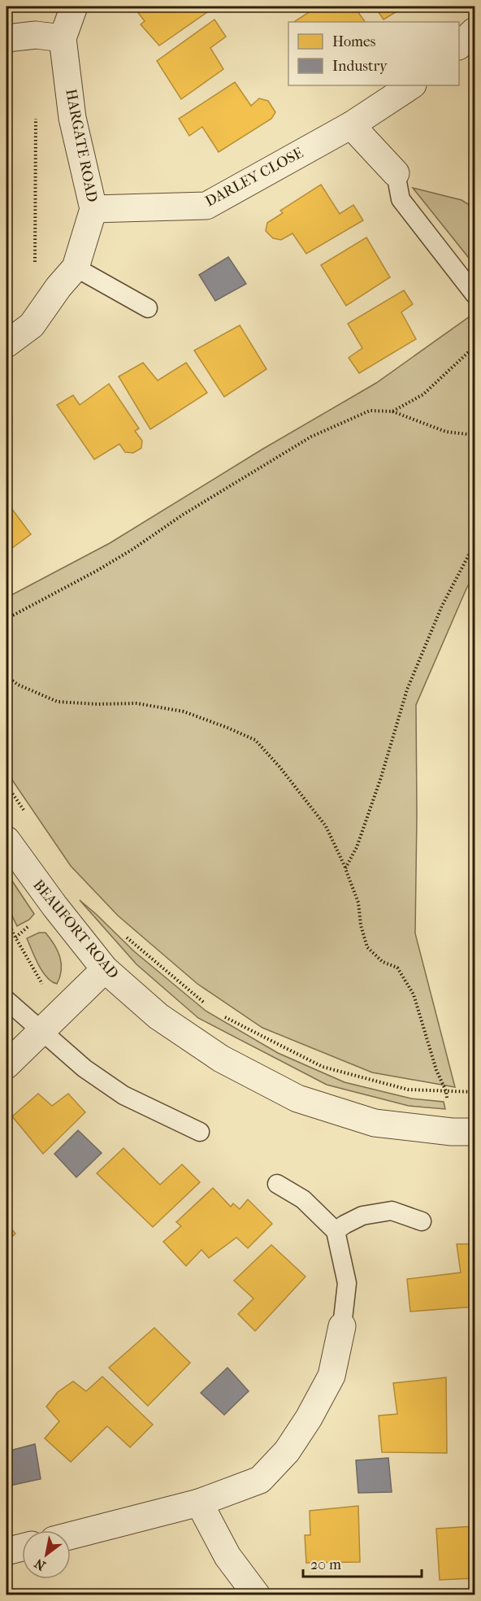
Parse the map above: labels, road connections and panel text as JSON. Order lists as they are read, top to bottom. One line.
{"streets":{"street":["HARGATE ROAD","DARLEY CLOSE","BEAUFORT ROAD"]},"crossings":[["HARGATE ROAD","DARLEY CLOSE"]],"legend":["Homes","Industry"],"scale_bar":"20 m","north":"bottom left"}
